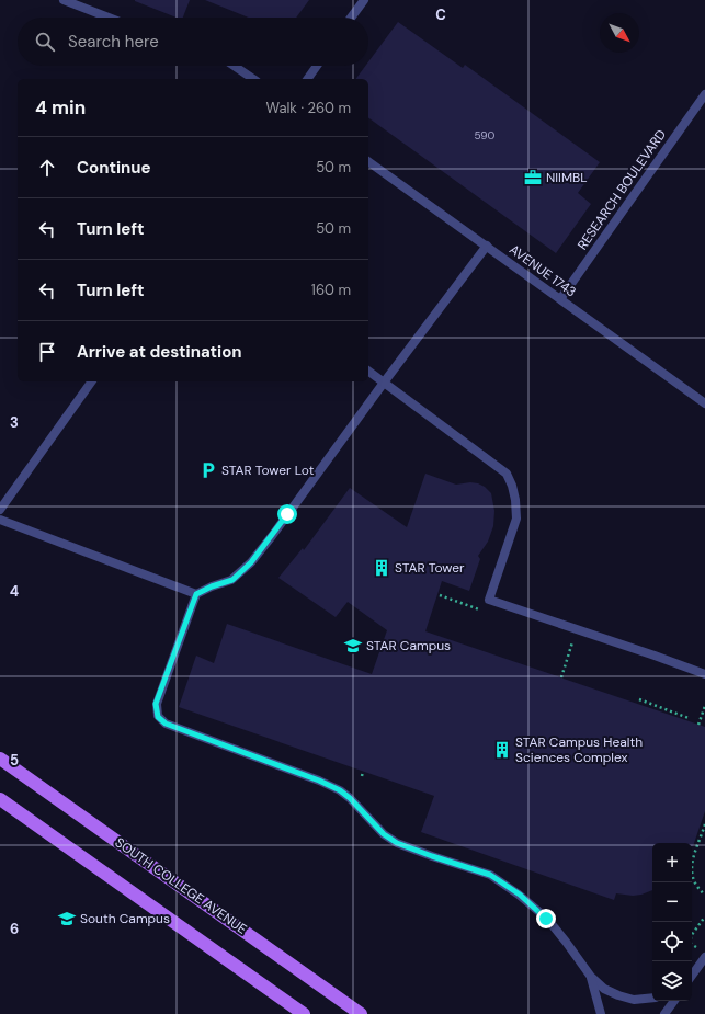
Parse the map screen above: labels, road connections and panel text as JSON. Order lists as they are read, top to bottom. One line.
{"streets":{"main road":["SOUTH COLLEGE AVENUE"],"street":["RESEARCH BOULEVARD","AVENUE 1743"]},"crossings":[["RESEARCH BOULEVARD","AVENUE 1743"]],"places":{"office":["NIIMBL"],"parking":["STAR Tower Lot"],"building":["STAR Tower","STAR Campus Health Sciences Complex"],"school or university":["STAR Campus","South Campus"]},"house_numbers":["590"],"north":"bottom right","page":{"search":"Search here","heading":["4 min","Walk · 260 m"],"list":[["Continue","50 m"],["Turn left","50 m"],["Turn left","160 m"],"Arrive at destination"],"map_buttons":["+","−"]},"grid":{"columns":["C"],"rows":["3","4","5","6"]}}
